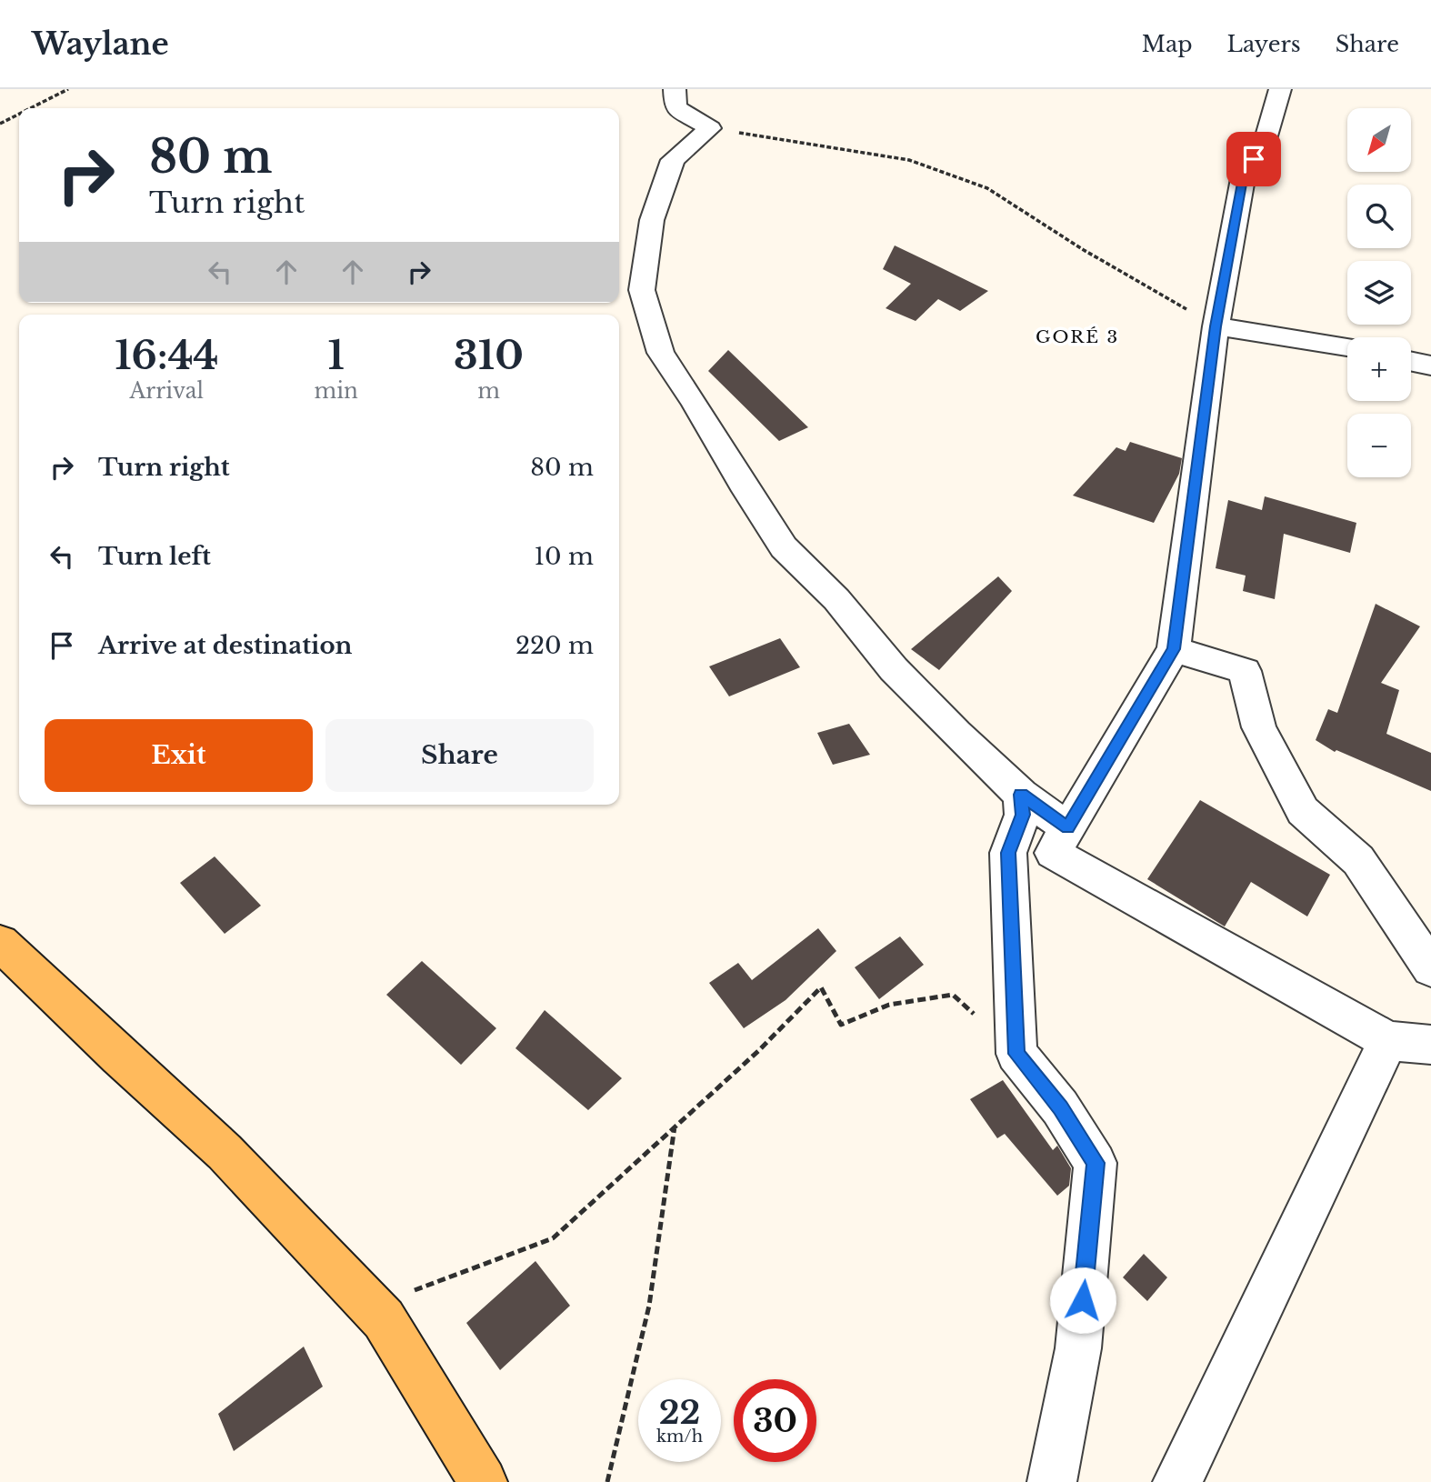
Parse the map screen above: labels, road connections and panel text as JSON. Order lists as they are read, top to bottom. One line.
{"districts":["GORÉ 3"],"north":"bottom left","page":{"header":"Waylane","nav":["Map","Layers","Share"],"map_buttons":["+","−"],"turn":["80 m","Turn right"],"eta":["16:44","Arrival","1","min","310","m"],"list":[{"name":"Turn right","value":"80 m"},{"name":"Turn left","value":"10 m"},{"name":"Arrive at destination","value":"220 m"}],"buttons":["Exit","Share"],"speed":"22 km/h","limit":"30"}}
